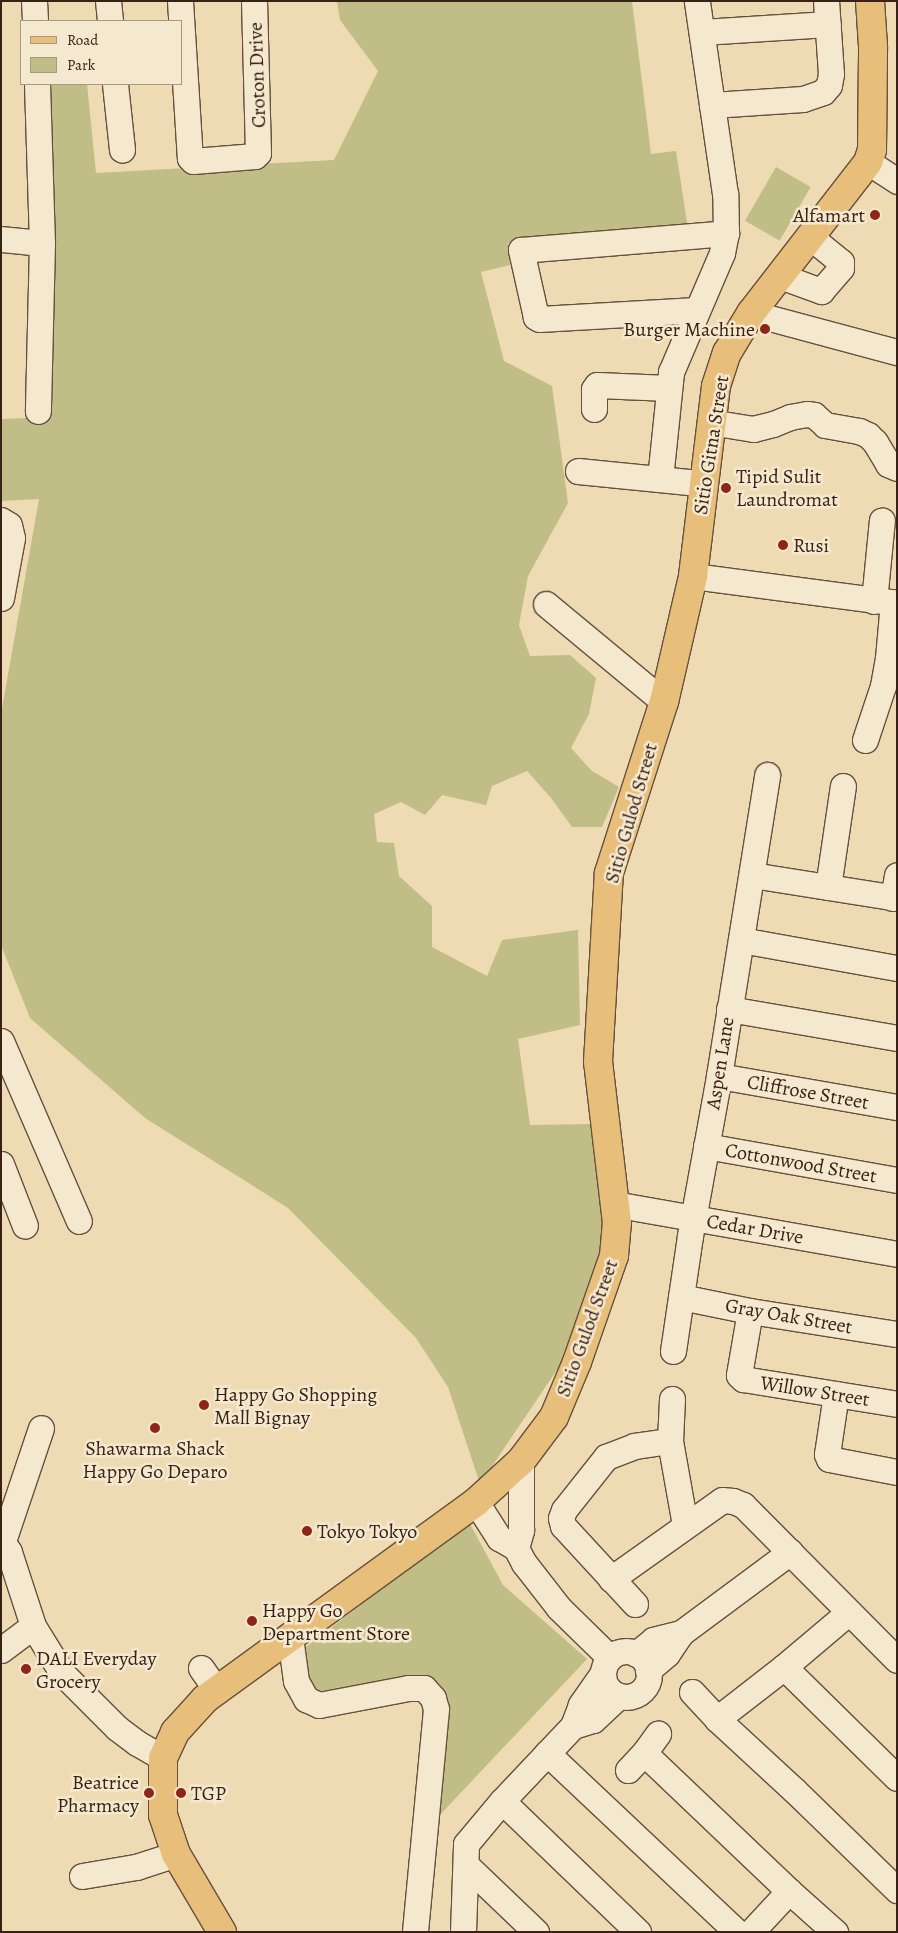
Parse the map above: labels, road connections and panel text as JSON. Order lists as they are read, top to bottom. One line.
{"streets":{"main road":["Sitio Gitna Street","Sitio Gulod Street"],"street":["Croton Drive","Aspen Lane","Cliffrose Street","Cottonwood Street","Cedar Drive","Gray Oak Street","Willow Street"]},"crossings":[["Sitio Gitna Street","Sitio Gulod Street"],["Sitio Gulod Street","Cedar Drive"],["Aspen Lane","Cliffrose Street"],["Aspen Lane","Cottonwood Street"],["Aspen Lane","Cedar Drive"],["Aspen Lane","Gray Oak Street"],["Gray Oak Street","Willow Street"]],"places":["Alfamart","Burger Machine","Tipid Sulit Laundromat","Rusi","Happy Go Shopping Mall Bignay","Shawarma Shack Happy Go Deparo","Tokyo Tokyo","Happy Go Department Store","DALI Everyday Grocery","Beatrice Pharmacy","TGP"],"legend":["Road","Park"]}
